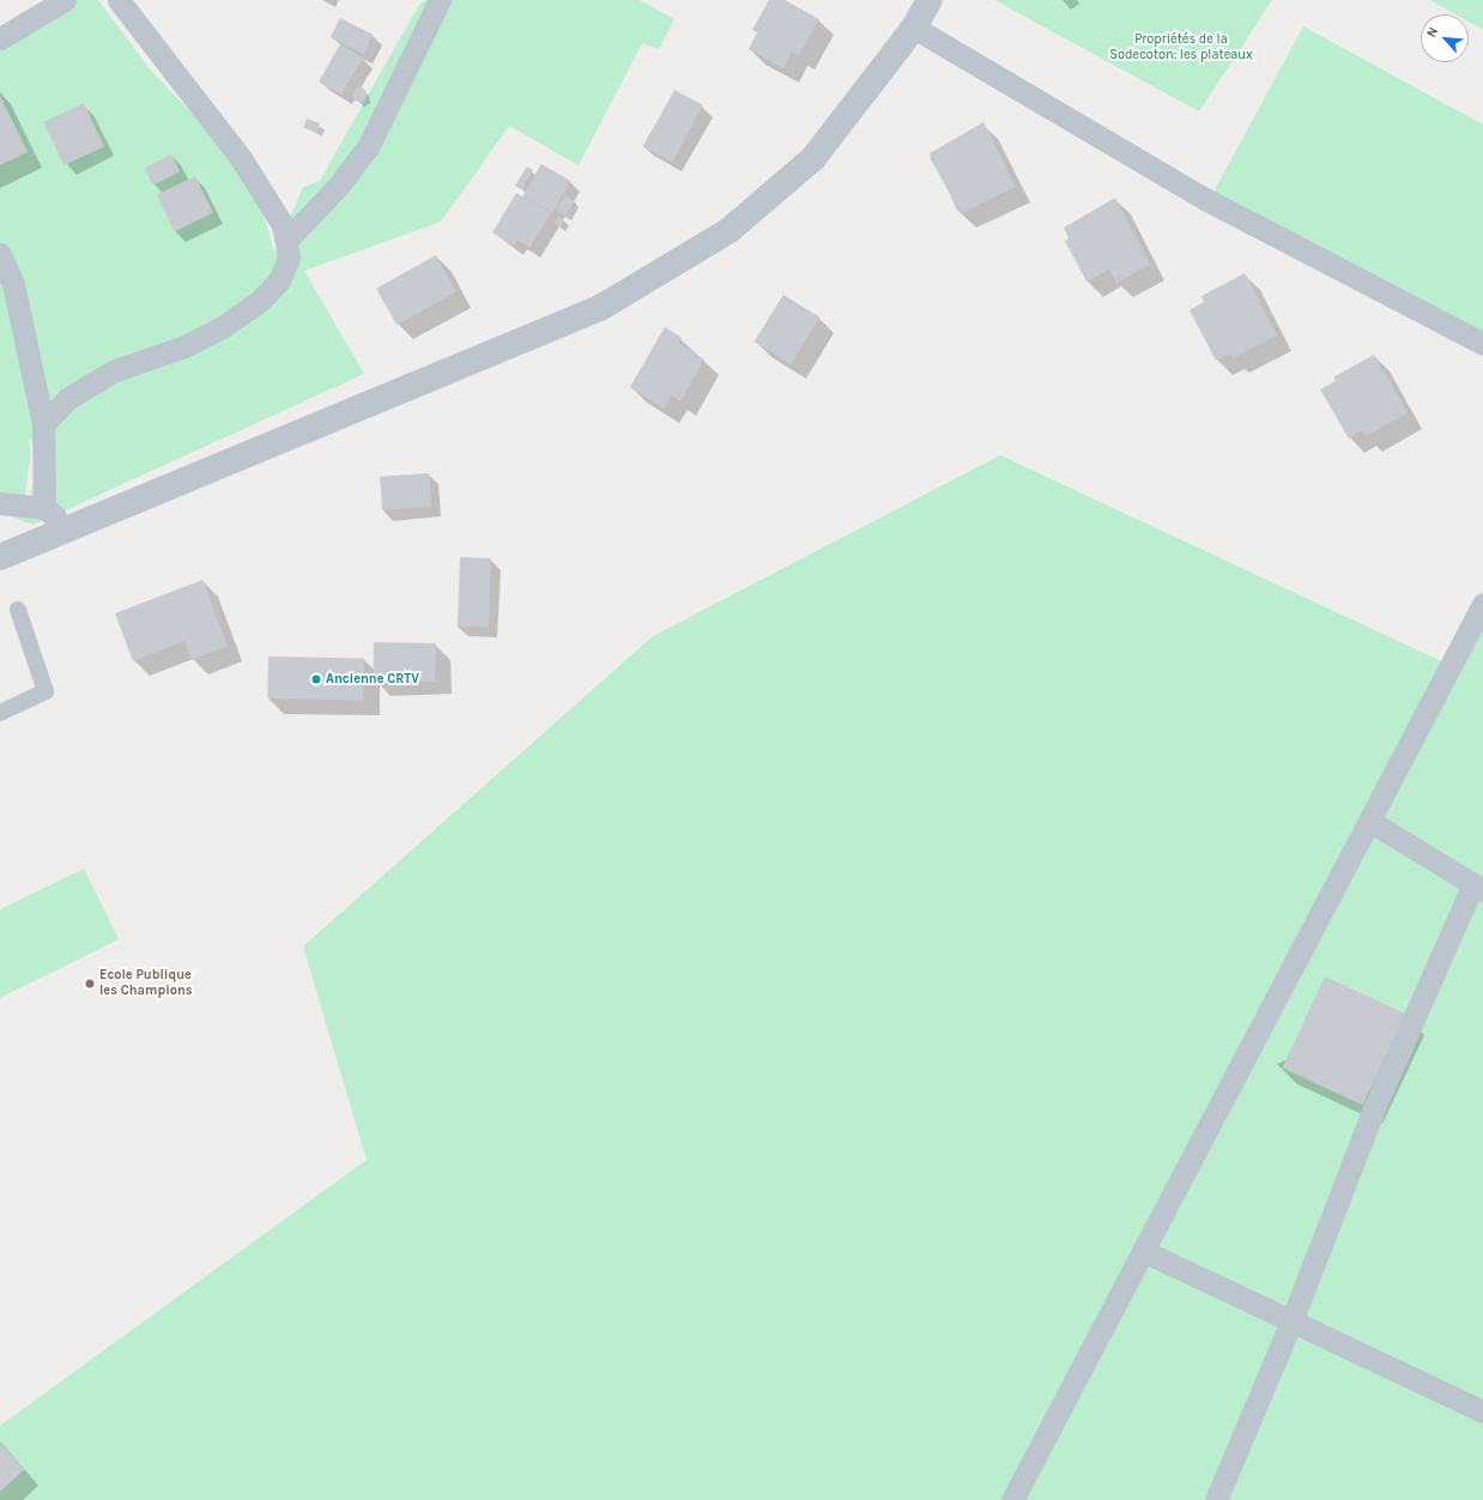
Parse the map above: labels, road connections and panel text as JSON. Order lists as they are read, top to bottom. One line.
{"parks":["Propriétés de la Sodecoton: les plateaux"],"places":["Ancienne CRTV","Ecole Publique les Champions"],"north":"top left"}
